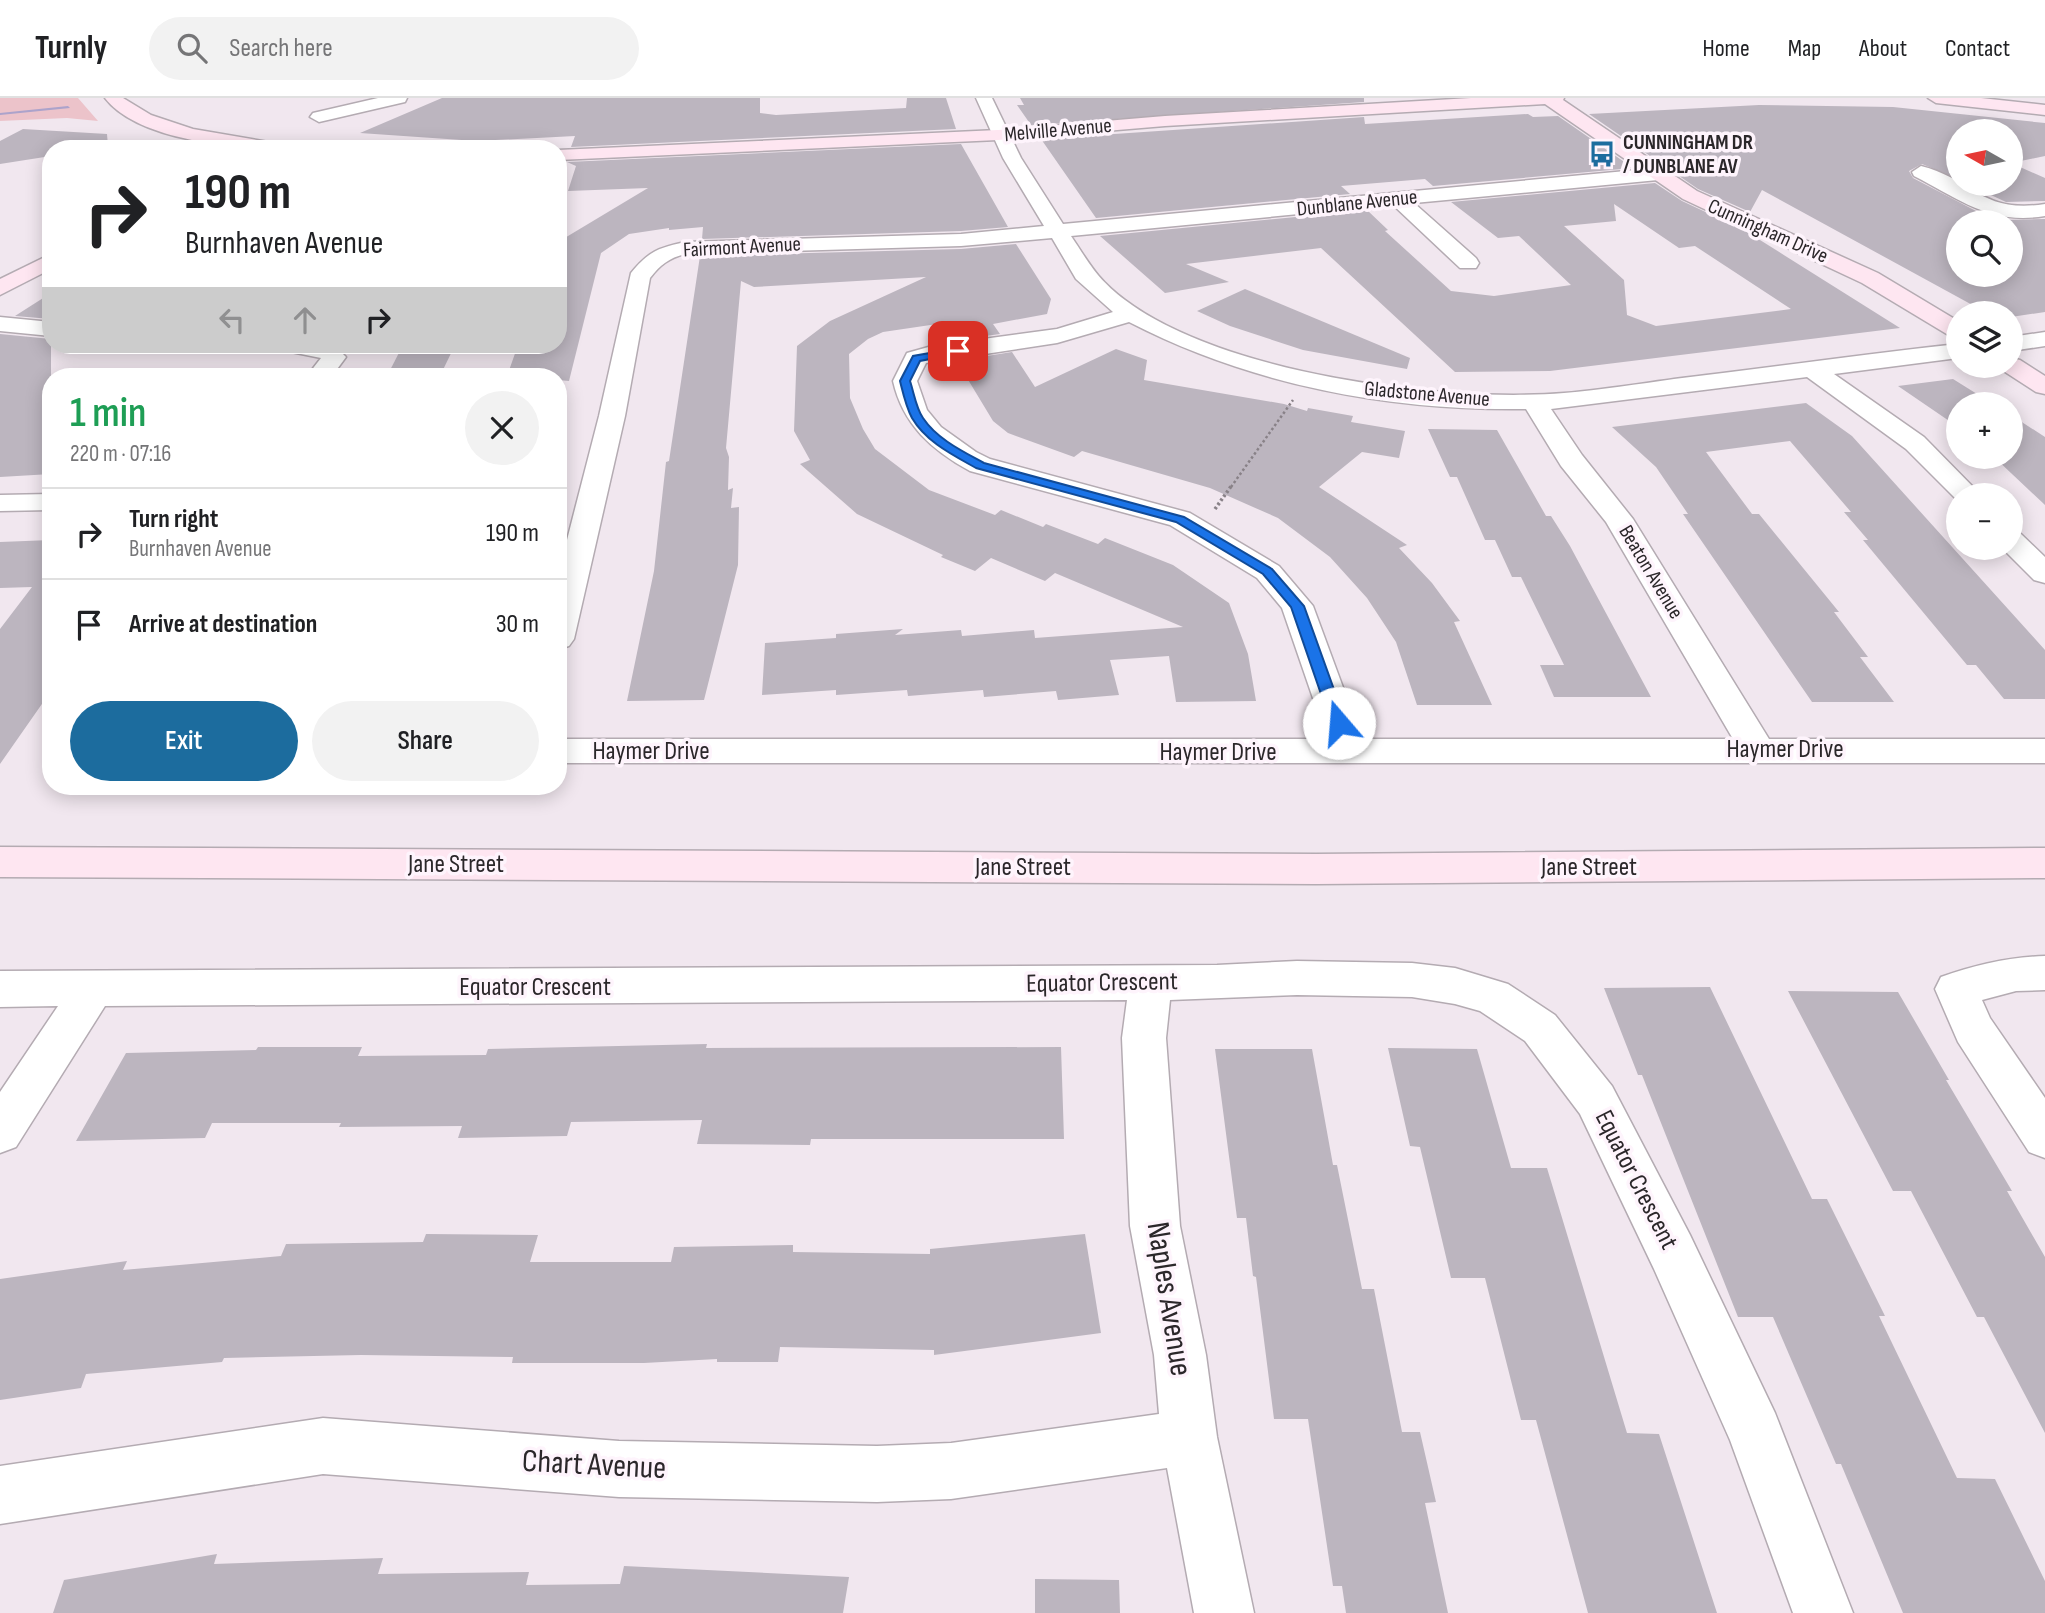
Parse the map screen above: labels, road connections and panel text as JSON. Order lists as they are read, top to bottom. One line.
{"streets":{"street":["Melville Avenue","Dunblane Avenue","Cunningham Drive","Fairmont Avenue","Gladstone Avenue","Beaton Avenue","Haymer Drive","Jane Street","Equator Crescent","Naples Avenue","Chart Avenue"]},"crossings":[["Melville Avenue","Cunningham Drive"],["Melville Avenue","Gladstone Avenue"],["Dunblane Avenue","Cunningham Drive"],["Dunblane Avenue","Fairmont Avenue"],["Dunblane Avenue","Gladstone Avenue"],["Fairmont Avenue","Gladstone Avenue"],["Gladstone Avenue","Beaton Avenue"],["Beaton Avenue","Haymer Drive"],["Equator Crescent","Naples Avenue"],["Naples Avenue","Chart Avenue"]],"places":{"bus stop":["CUNNINGHAM DR / DUNBLANE AV"]},"north":"left","page":{"header":"Turnly","search":"Search here","nav":["Home","Map","About","Contact"],"map_buttons":["+","−"],"turn":["190 m","Burnhaven Avenue"],"heading":["1 min","220 m · 07:16"],"list":[{"name":"Turn right","note":"Burnhaven Avenue","value":"190 m"},{"name":"Arrive at destination","value":"30 m"}],"buttons":["Exit","Share"]}}
